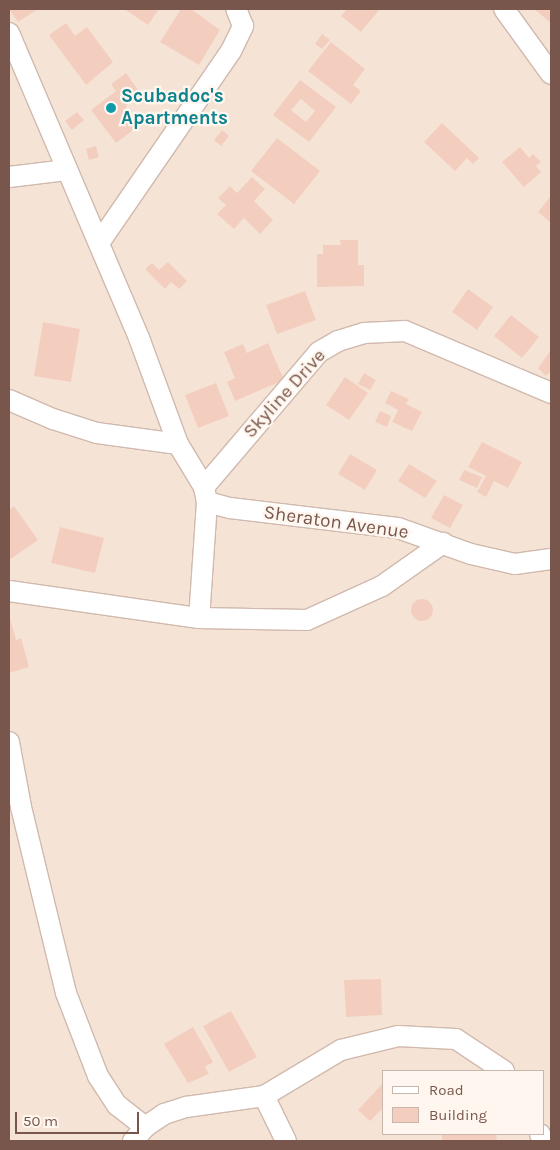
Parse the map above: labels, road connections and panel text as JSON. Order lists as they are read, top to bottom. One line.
{"streets":{"street":["Skyline Drive","Sheraton Avenue"]},"crossings":[["Skyline Drive","Sheraton Avenue"]],"places":["Scubadoc's Apartments"],"legend":["Road","Building"],"scale_bar":"50 m"}
